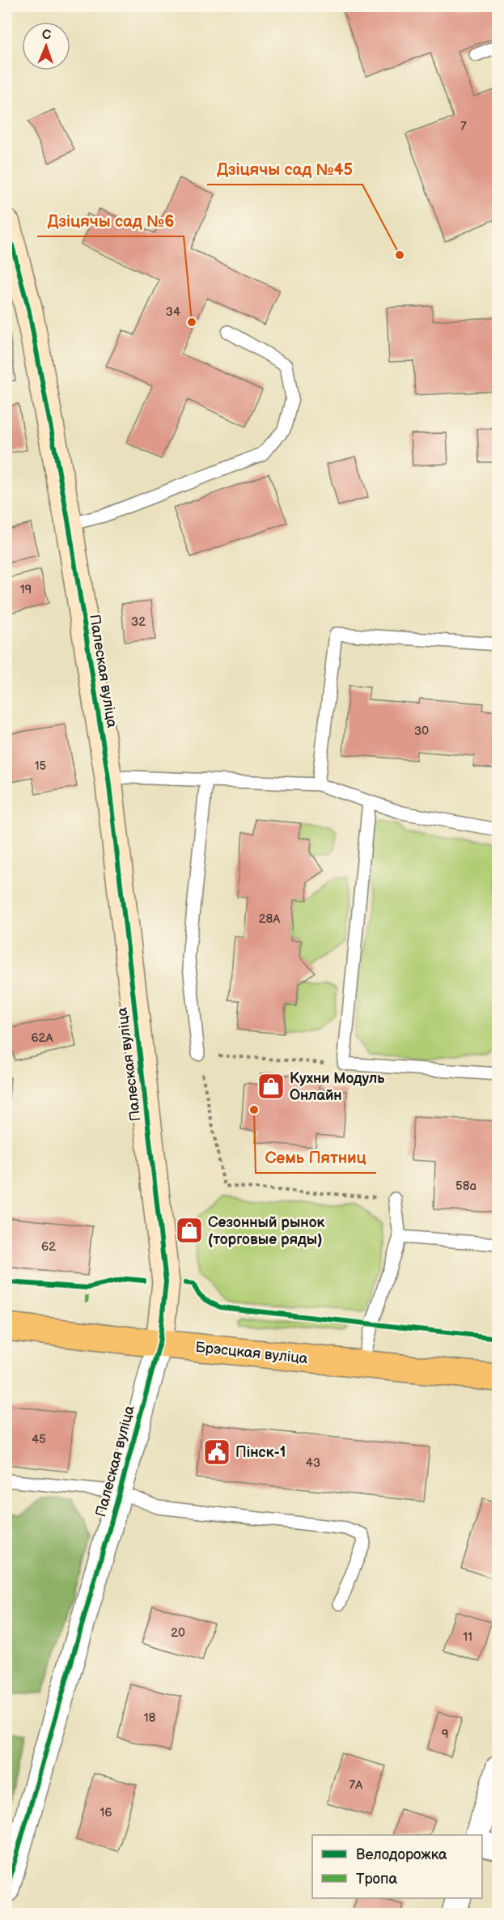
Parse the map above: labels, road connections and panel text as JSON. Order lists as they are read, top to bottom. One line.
{"streets":{"main road":["Брэсцкая вуліца"],"street":["Палеская вуліца"]},"crossings":[["Палеская вуліца","Брэсцкая вуліца"]],"places":{"other":["Дзіцячы сад №45","Дзіцячы сад №6","Семь Пятниц"],"shop":["Кухни Модуль Онлайн","Сезонный рынок (торговые ряды)"],"public building":["Пінск-1"]},"house_numbers":["7","34","19","32","30","15","28А","62А","58a","62","45","43","20","11","18","9","7А","16"],"legend":["Велодорожка","Тропа"],"north":"top"}
